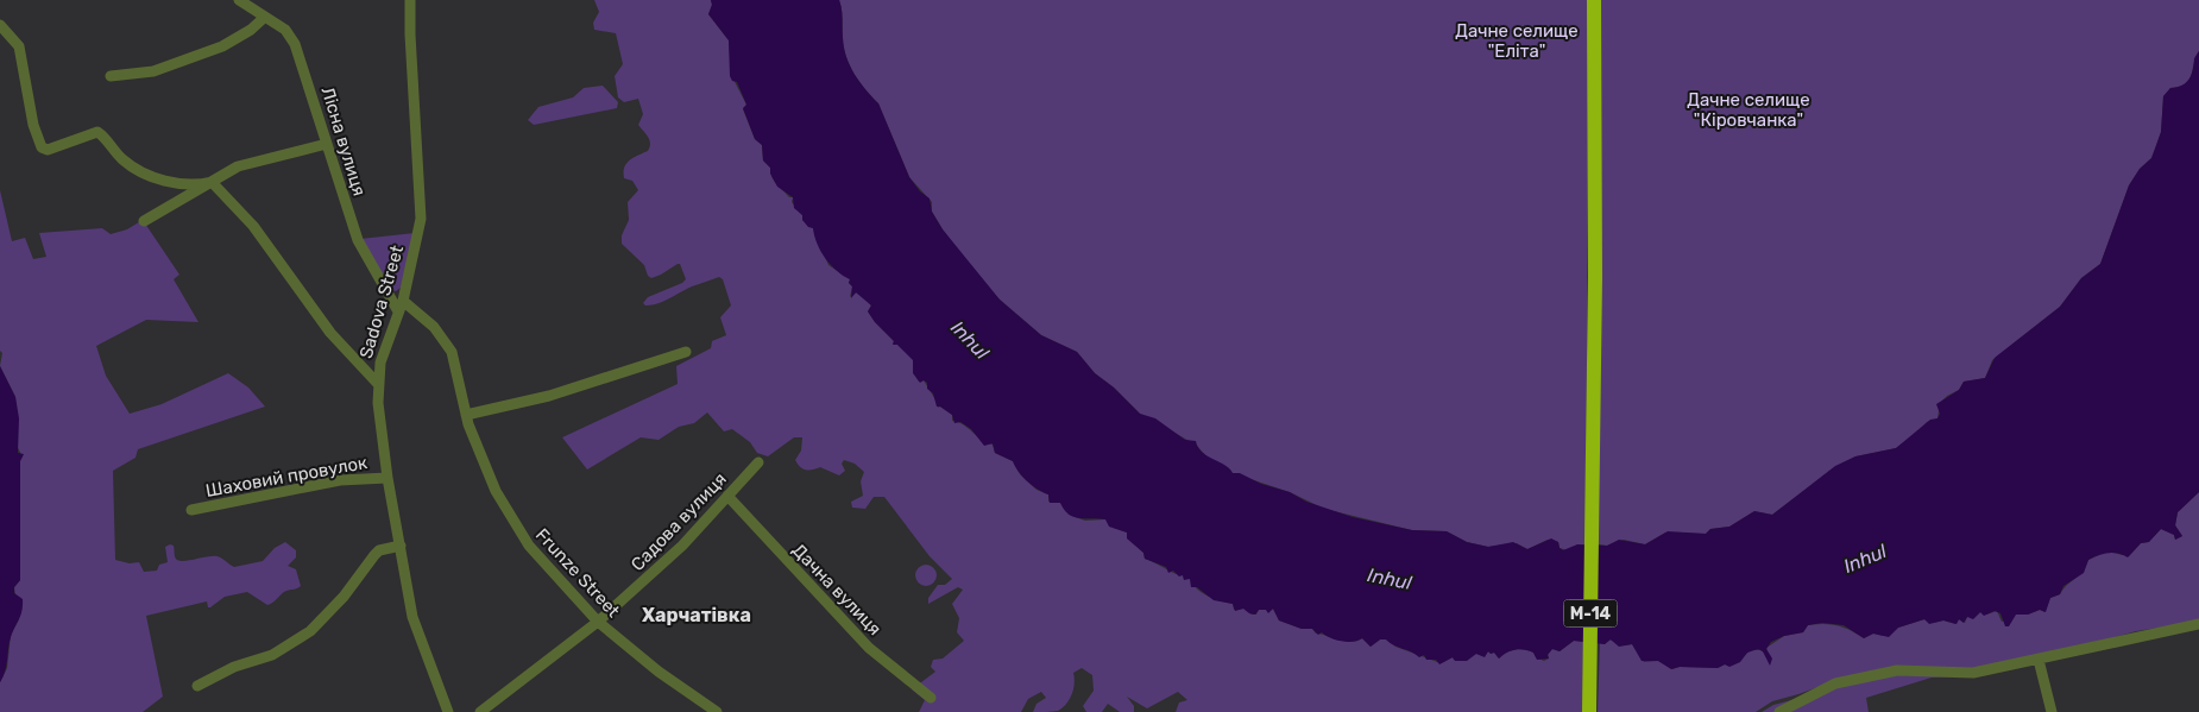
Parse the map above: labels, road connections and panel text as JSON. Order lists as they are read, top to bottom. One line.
{"streets":{"highway":["М-14"],"street":["Лісна вулиця","Sadova Street","Шаховий провулок","Садова вулиця","Frunze Street","Дачна вулиця"]},"crossings":[["Лісна вулиця","Sadova Street"],["Sadova Street","Шаховий провулок"],["Sadova Street","Frunze Street"],["Садова вулиця","Frunze Street"],["Садова вулиця","Дачна вулиця"]],"districts":["Харчатівка"],"water":["Inhul"],"parks":["Дачне селище \"Еліта\"","Дачне селище \"Кіровчанка\""]}
